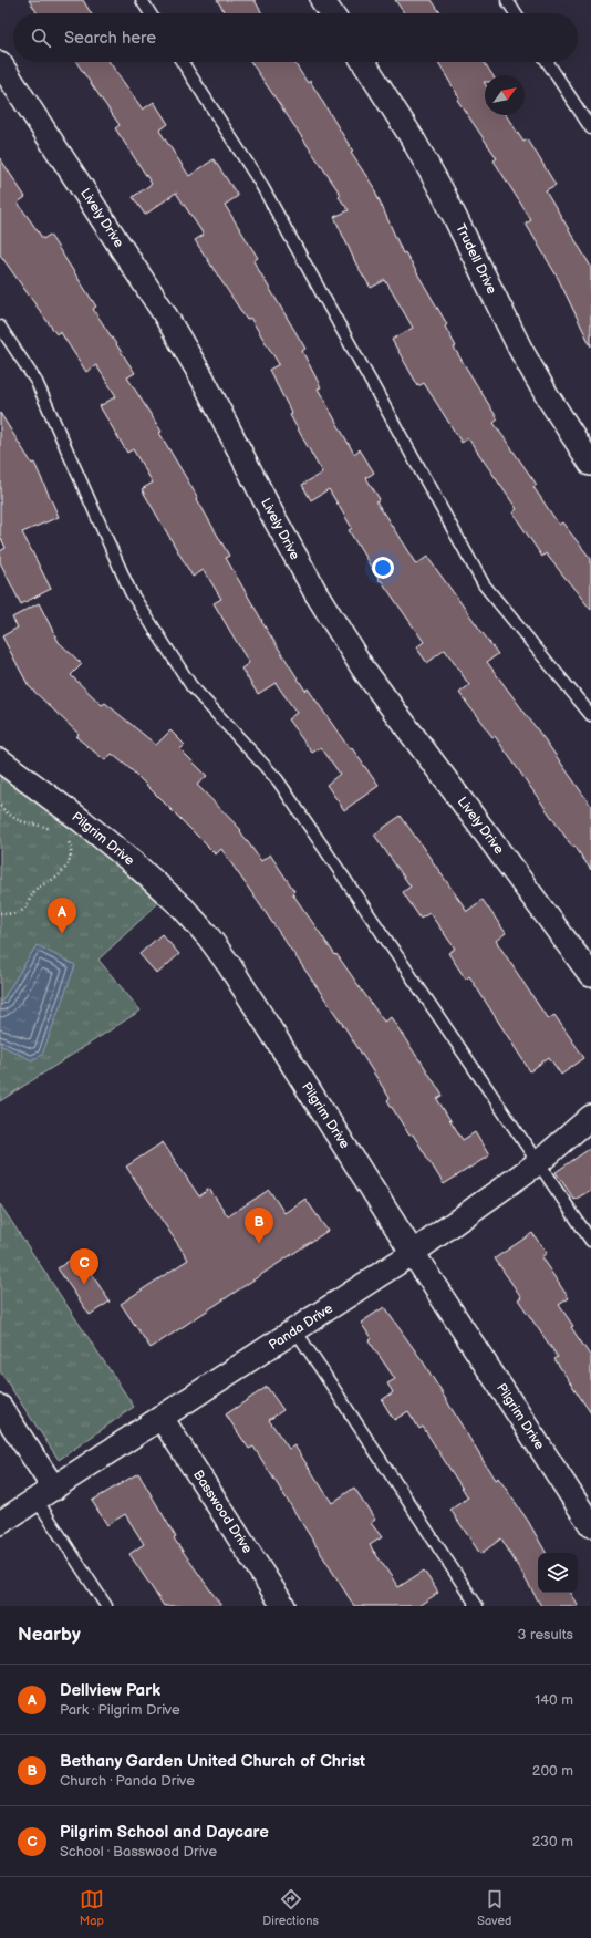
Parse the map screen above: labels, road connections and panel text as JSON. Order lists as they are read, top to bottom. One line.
{"streets":{"street":["Lively Drive","Trudell Drive","Pilgrim Drive","Panda Drive","Basswood Drive"]},"crossings":[["Pilgrim Drive","Panda Drive"],["Panda Drive","Basswood Drive"]],"north":"top right","page":{"search":"Search here","pins":["A","B","C"],"heading":["Nearby","3 results"],"list":[{"mark":"A","name":"Dellview Park","note":"Park · Pilgrim Drive","value":"140 m"},{"mark":"B","name":"Bethany Garden United Church of Christ","note":"Church · Panda Drive","value":"200 m"},{"mark":"C","name":"Pilgrim School and Daycare","note":"School · Basswood Drive","value":"230 m"}],"nav":["Map","Directions","Saved"]}}
